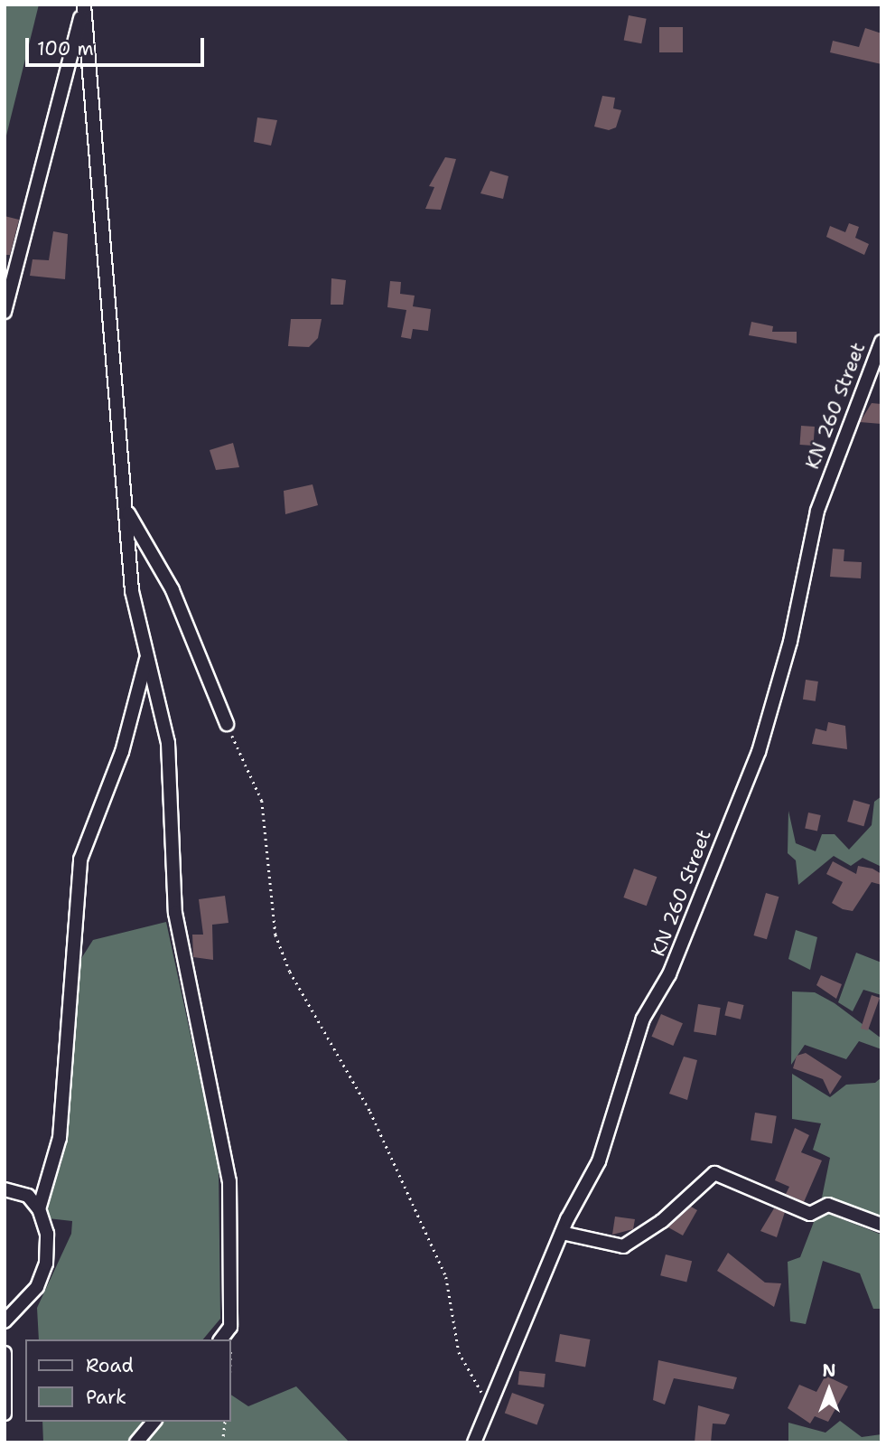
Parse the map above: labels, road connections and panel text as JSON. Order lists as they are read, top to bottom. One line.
{"streets":{"street":["KN 260 Street"]},"legend":["Road","Park"],"scale_bar":"100 m","north":"top"}
